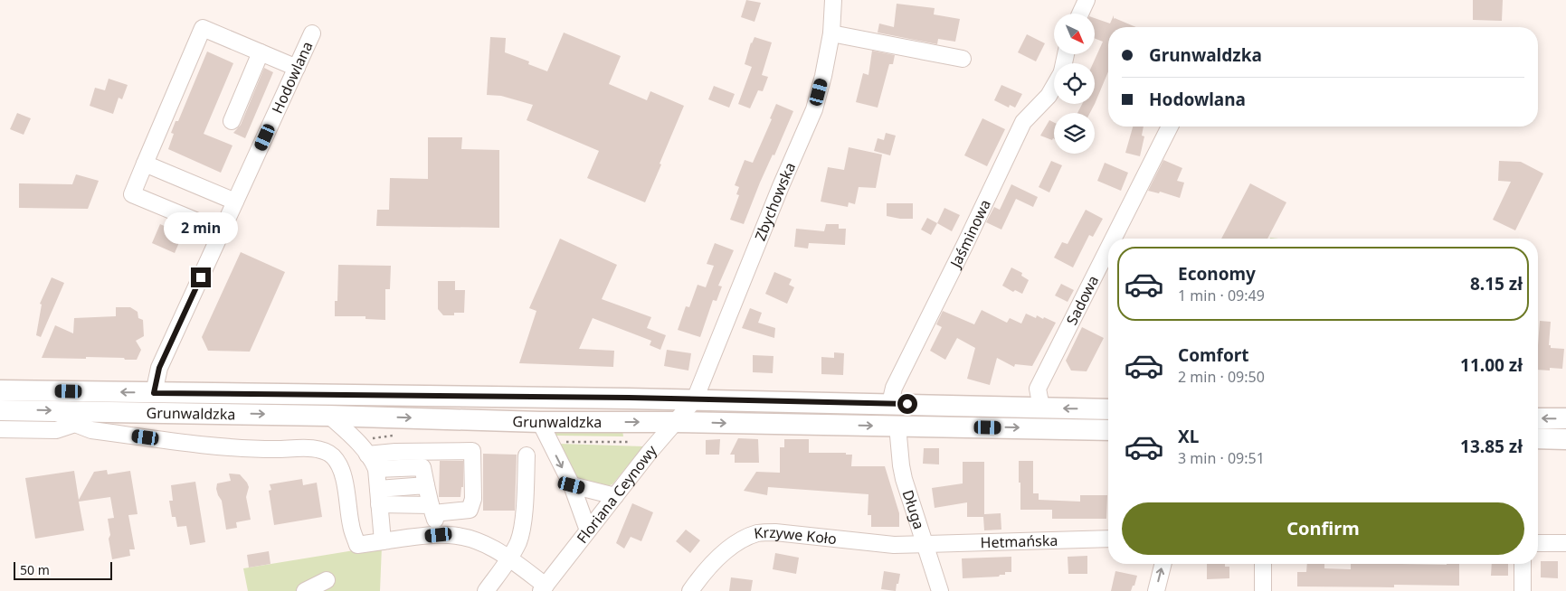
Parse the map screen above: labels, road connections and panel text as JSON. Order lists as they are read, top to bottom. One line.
{"streets":{"main road":["Grunwaldzka"],"street":["Hodowlana","Zbychowska","Jaśminowa","Sadowa","Floriana Ceynowy","Długa","Krzywe Koło","Hetmańska"]},"crossings":[["Hodowlana","Grunwaldzka"],["Zbychowska","Grunwaldzka"],["Zbychowska","Floriana Ceynowy"],["Jaśminowa","Grunwaldzka"],["Sadowa","Grunwaldzka"],["Grunwaldzka","Floriana Ceynowy"],["Grunwaldzka","Długa"],["Długa","Krzywe Koło"],["Długa","Hetmańska"],["Krzywe Koło","Hetmańska"]],"scale_bar":"50 m","north":"bottom right","page":{"banner":["Grunwaldzka","Hodowlana"],"bubble":"2 min","list":[{"name":"Economy","note":"1 min · 09:49","value":"8.15 zł"},{"name":"Comfort","note":"2 min · 09:50","value":"11.00 zł"},{"name":"XL","note":"3 min · 09:51","value":"13.85 zł"}],"buttons":"Confirm","scale":"50 m"}}
